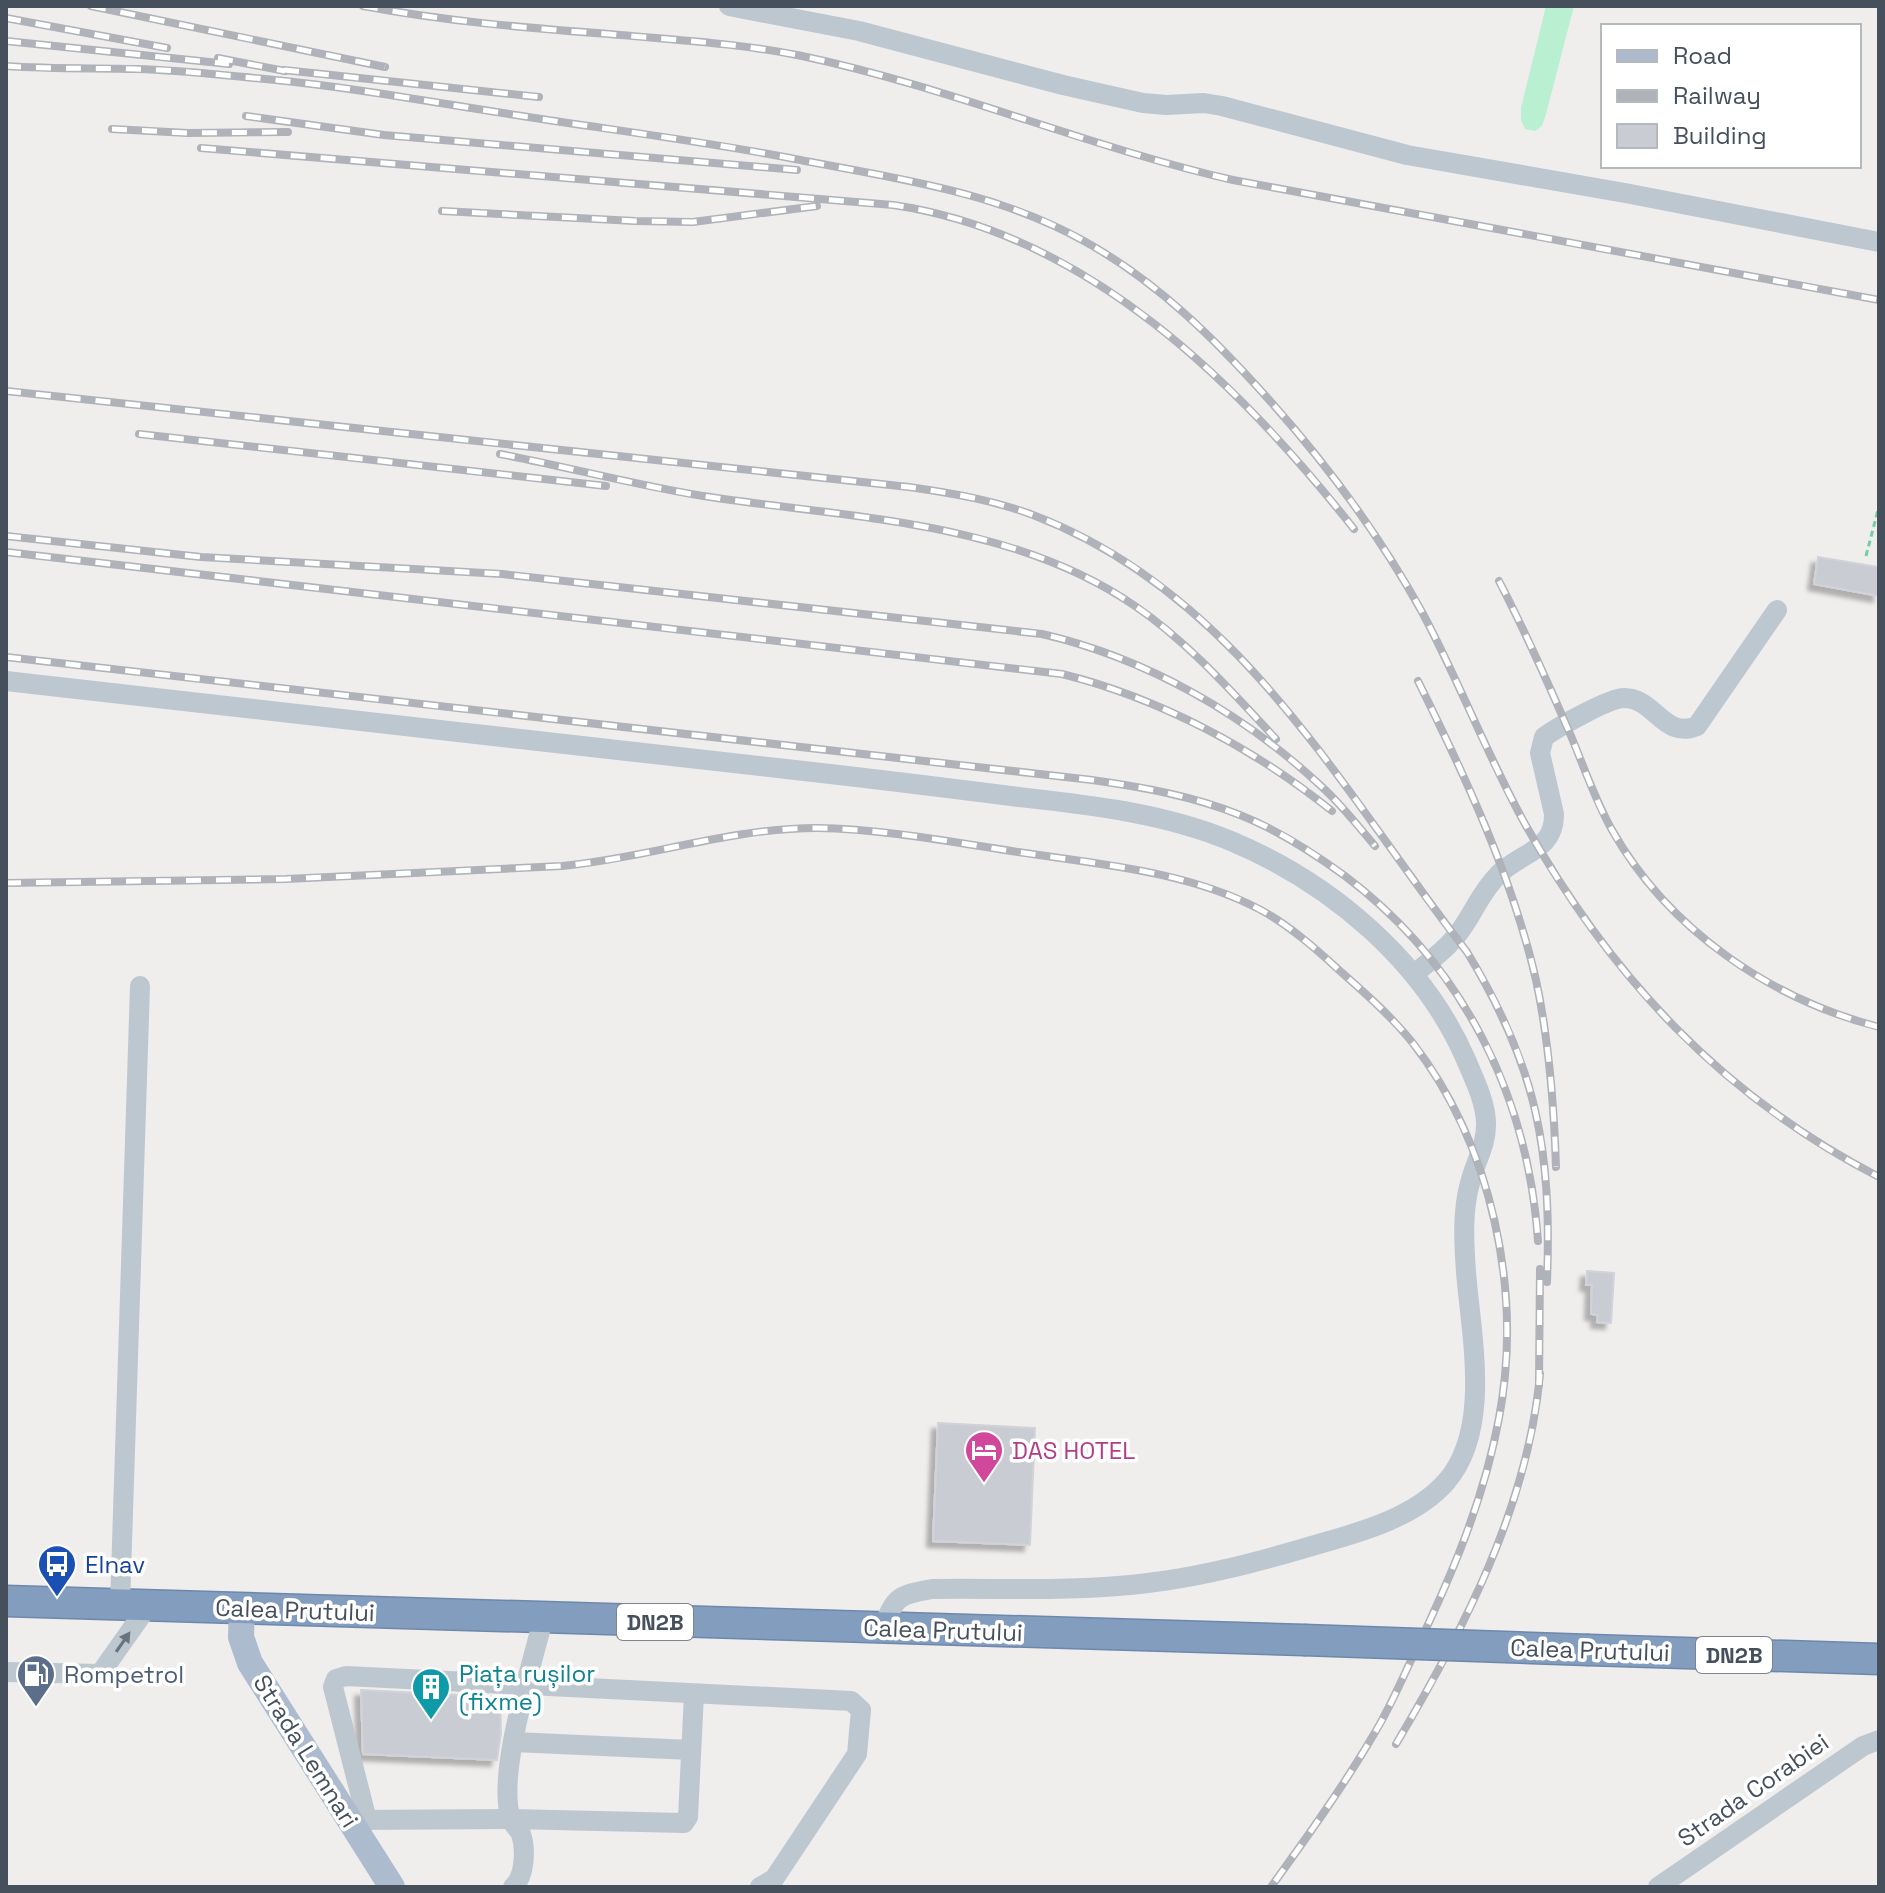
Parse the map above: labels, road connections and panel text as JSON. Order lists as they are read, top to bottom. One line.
{"streets":{"highway":["Calea Prutului","DN2B"],"main road":["Strada Lemnari"],"street":["Strada Corabiei"]},"crossings":[["Calea Prutului","Strada Lemnari"]],"places":{"hotel":["DAS HOTEL"],"bus stop":["Elnav"],"fuel station":["Rompetrol"],"building":["Piața rușilor (fixme)"]},"legend":["Road","Railway","Building"]}
